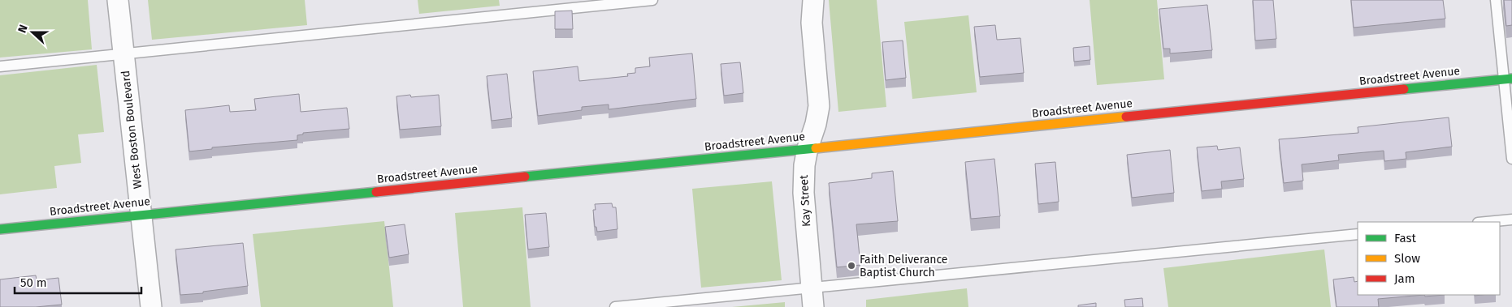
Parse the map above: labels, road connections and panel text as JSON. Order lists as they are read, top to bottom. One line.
{"streets":{"street":["Broadstreet Avenue","West Boston Boulevard","Kay Street"]},"crossings":[["Broadstreet Avenue","West Boston Boulevard"],["Broadstreet Avenue","Kay Street"]],"places":["Faith Deliverance Baptist Church"],"legend":["Fast","Slow","Jam"],"scale_bar":"50 m","north":"left"}
